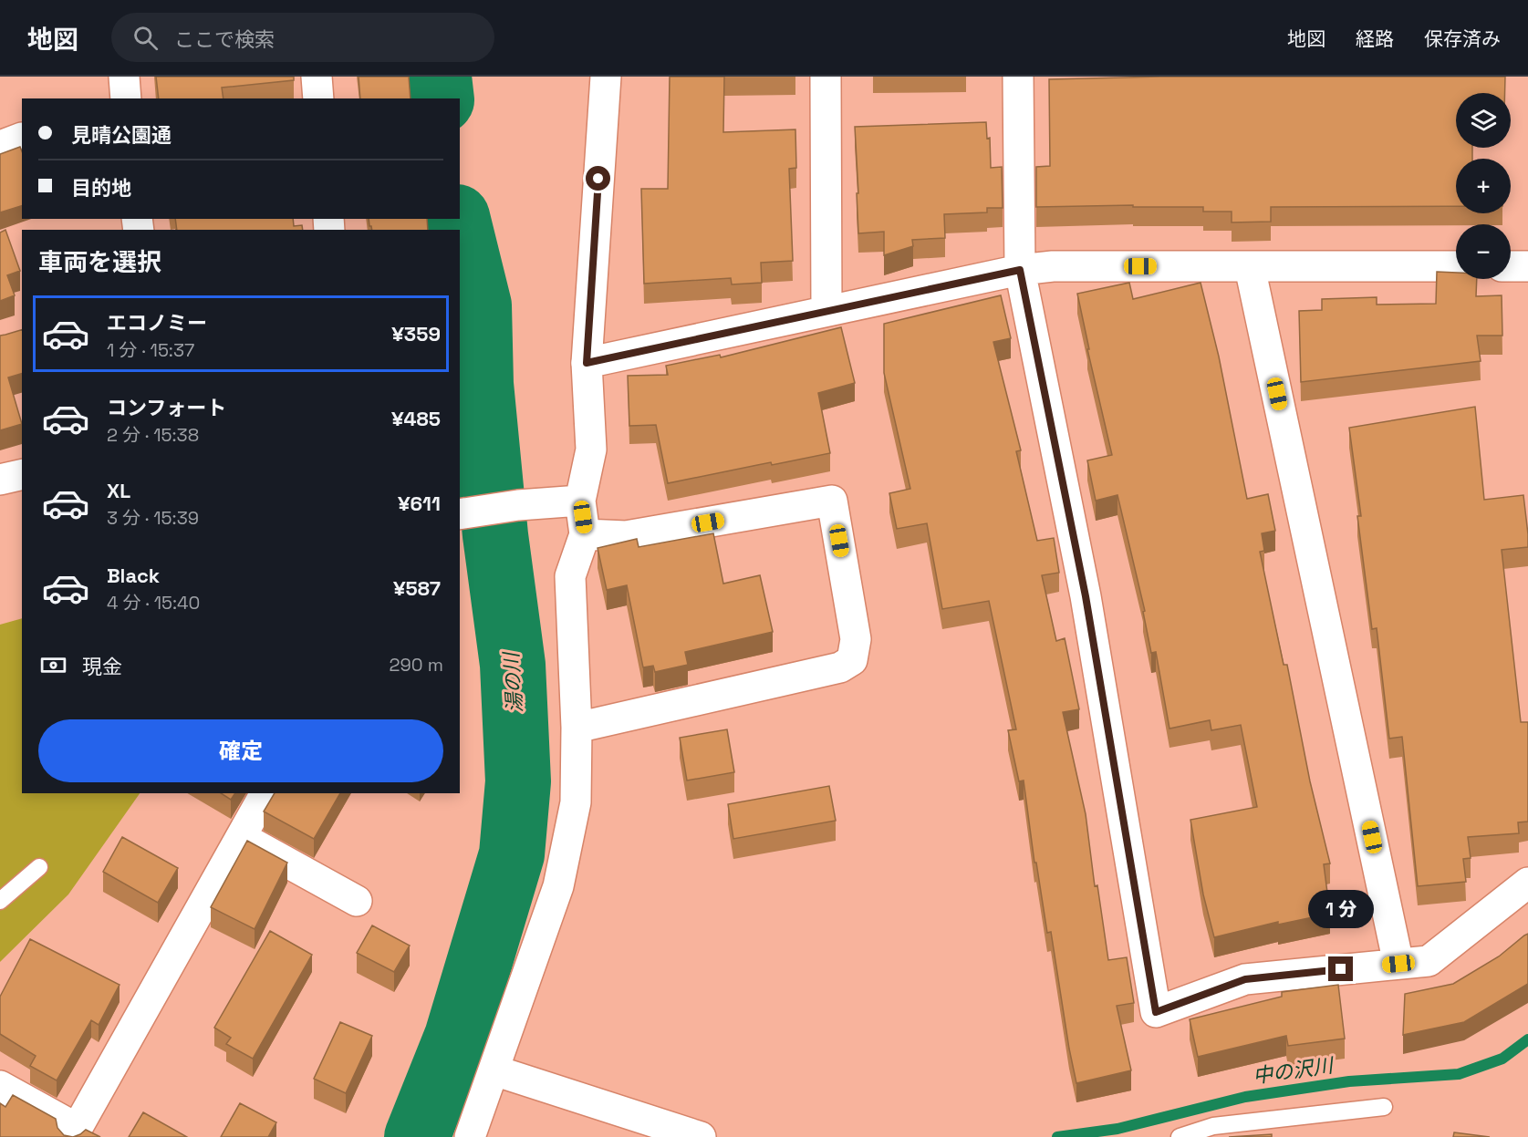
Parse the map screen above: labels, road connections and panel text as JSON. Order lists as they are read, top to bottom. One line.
{"water":["湯の川","中の沢川"],"page":{"header":"地図","search":"ここで検索","nav":["地図","経路","保存済み"],"map_buttons":["+","−"],"banner":["見晴公園通","目的地"],"heading":"車両を選択","list":[{"name":"エコノミー","note":"1 分 · 15:37","value":"¥359"},{"name":"コンフォート","note":"2 分 · 15:38","value":"¥485"},{"name":"XL","note":"3 分 · 15:39","value":"¥611"},{"name":"Black","note":"4 分 · 15:40","value":"¥587"}],"pay":["現金","290 m"],"buttons":"確定","bubble":"1 分"}}
